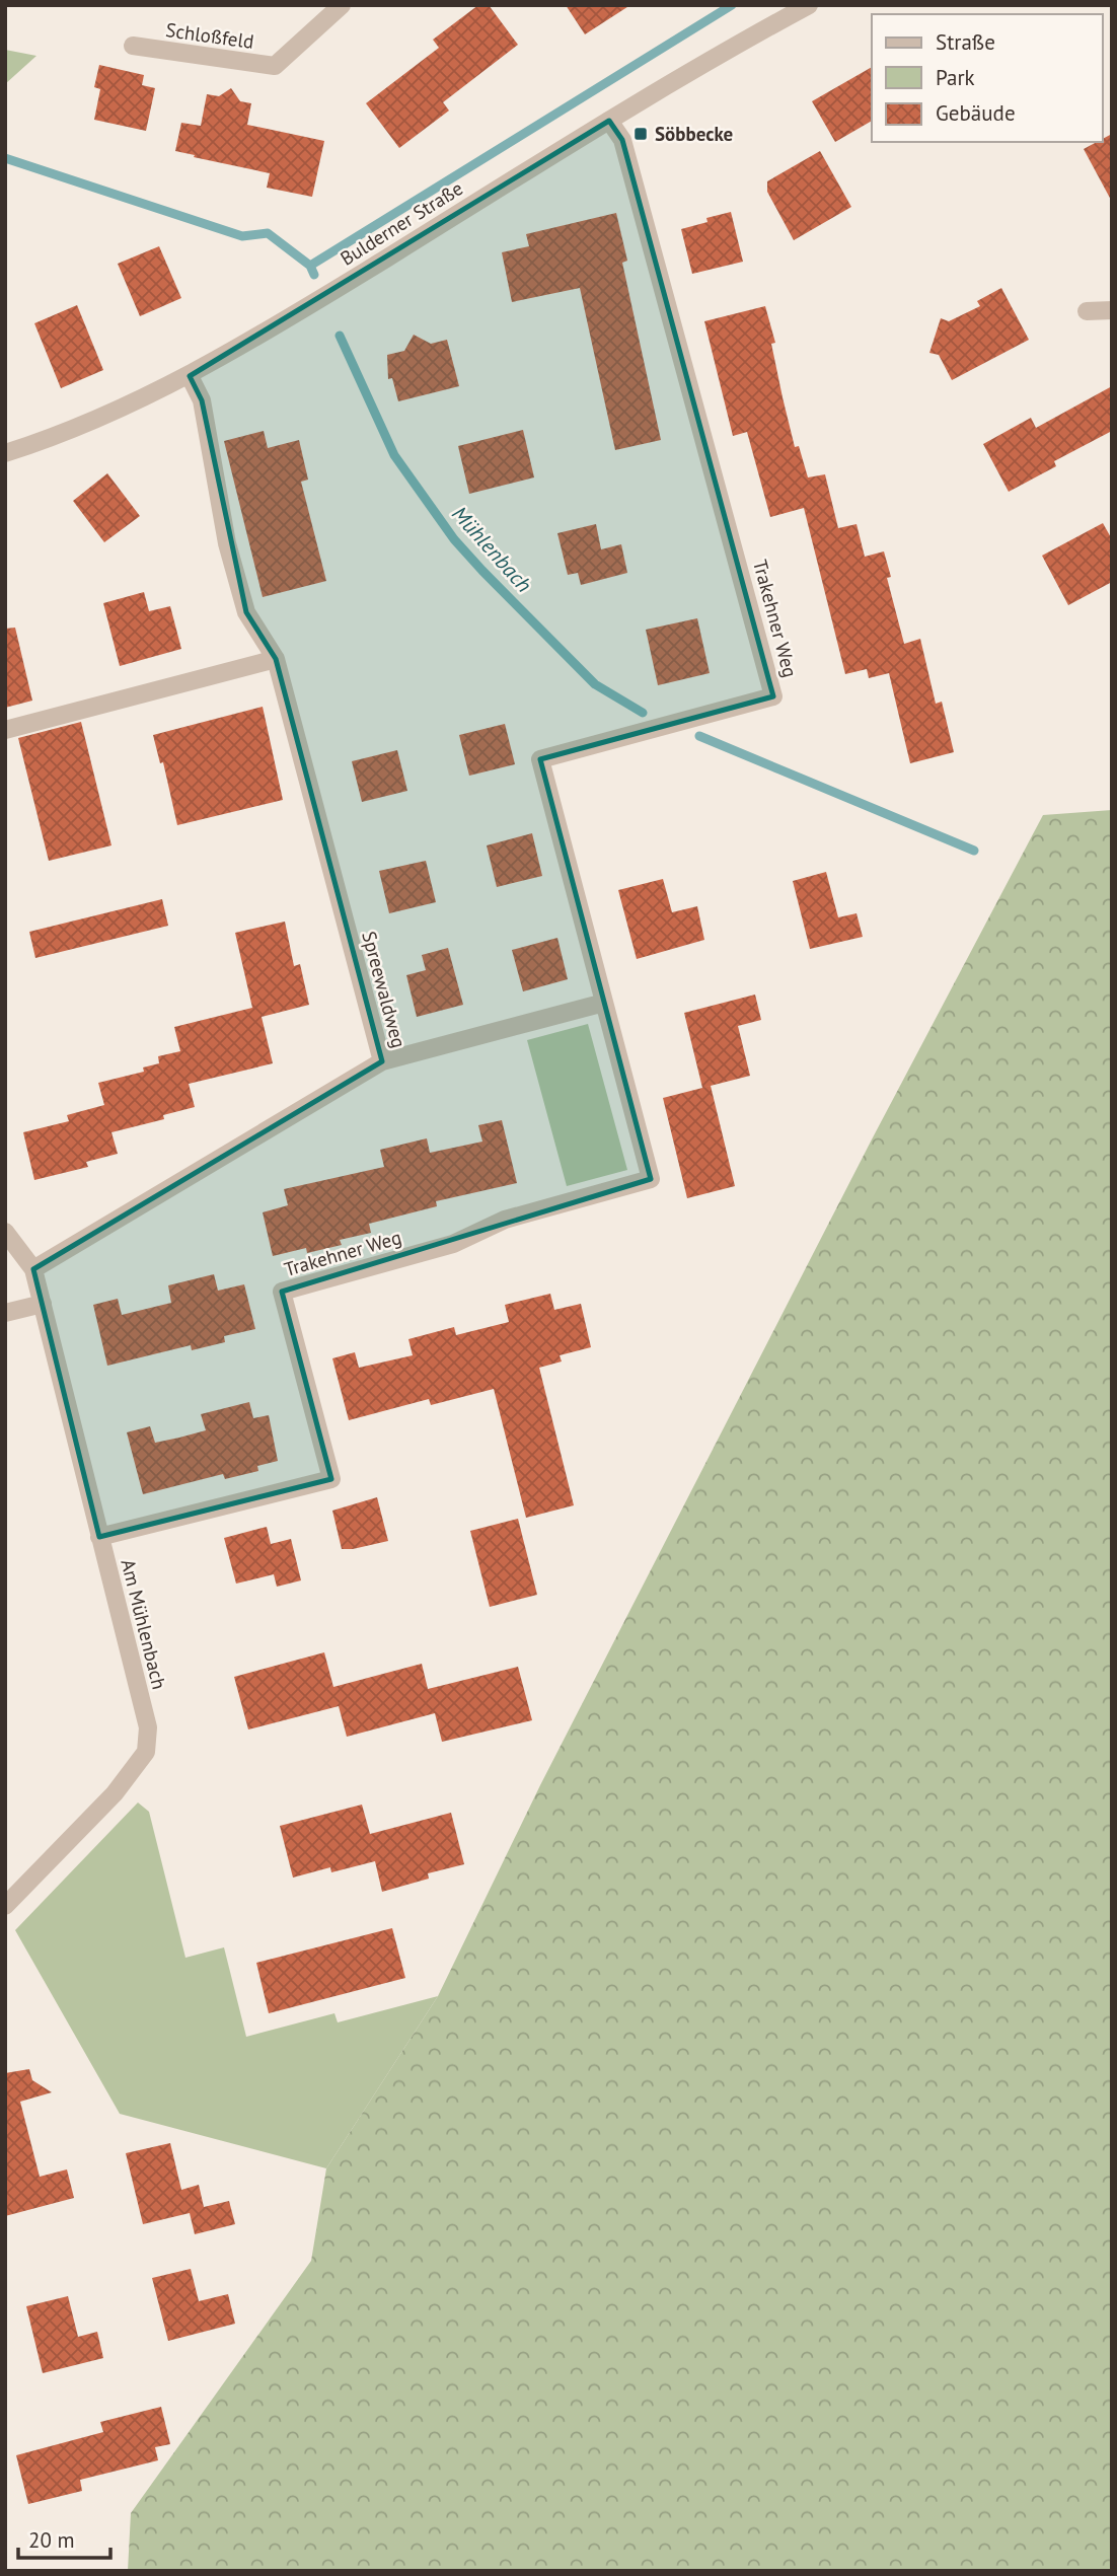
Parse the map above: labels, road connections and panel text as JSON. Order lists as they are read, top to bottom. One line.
{"streets":{"street":["Schloßfeld","Bulderner Straße","Trakehner Weg","Spreewaldweg","Am Mühlenbach"]},"crossings":[["Bulderner Straße","Trakehner Weg"],["Bulderner Straße","Spreewaldweg"],["Trakehner Weg","Am Mühlenbach"],["Spreewaldweg","Am Mühlenbach"]],"water":["Mühlenbach"],"places":{"transit":["Söbbecke"]},"legend":["Straße","Park","Gebäude"],"scale_bar":"20 m"}
